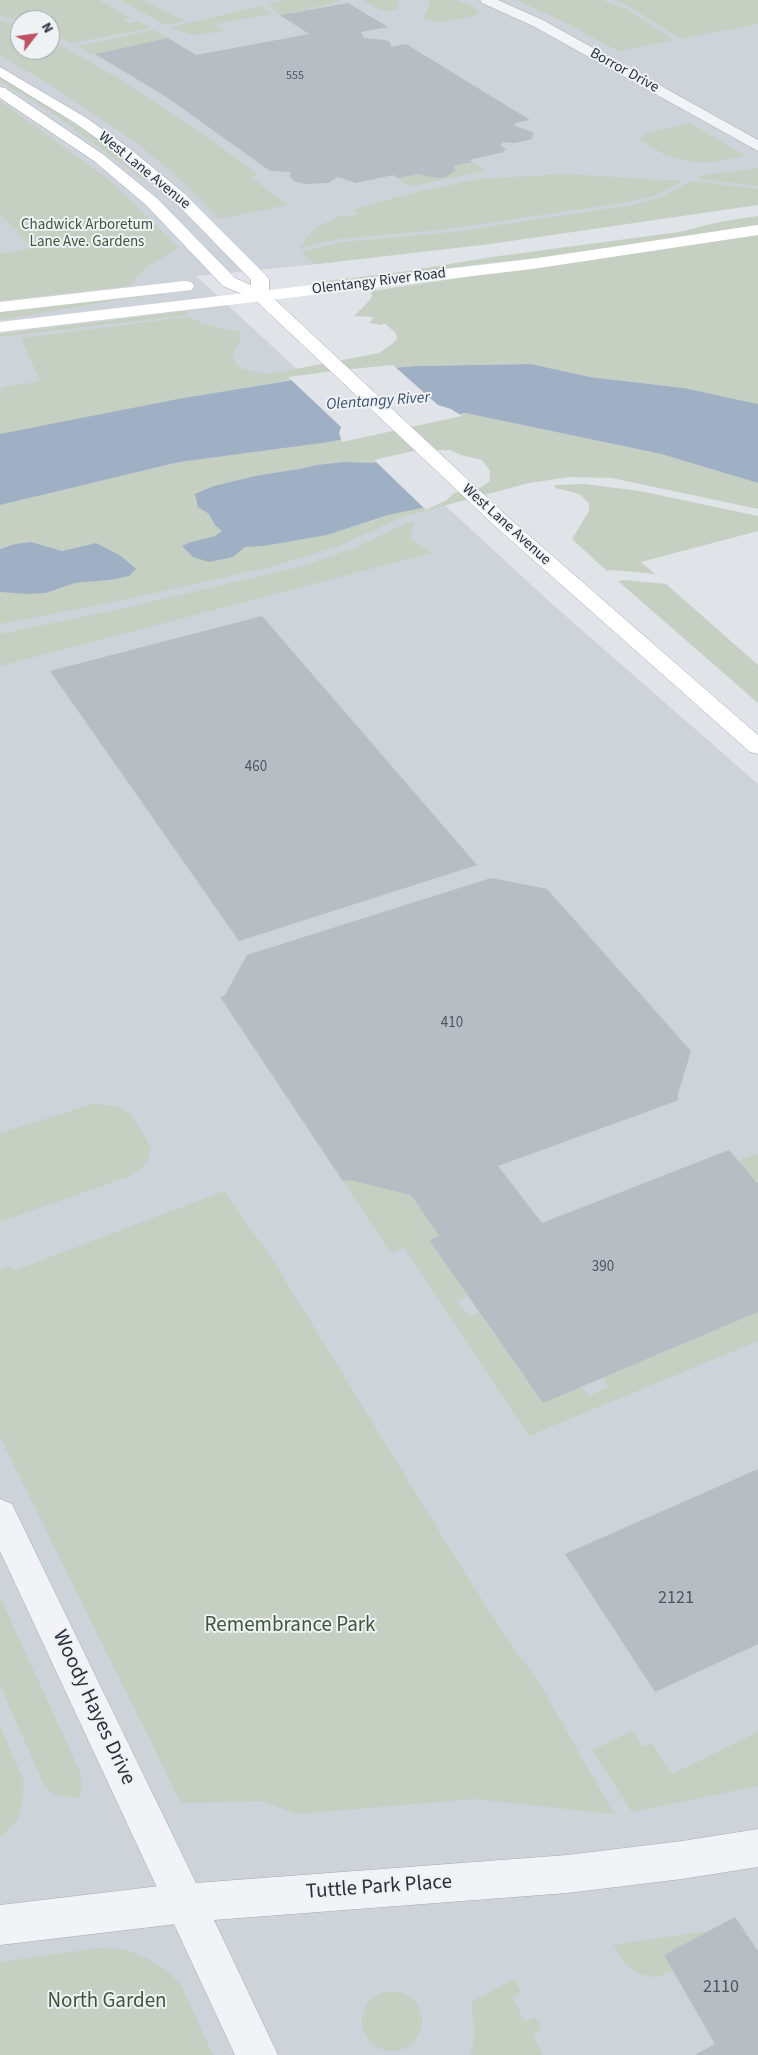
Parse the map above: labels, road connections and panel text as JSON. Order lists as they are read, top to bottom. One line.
{"streets":{"main road":["West Lane Avenue","Olentangy River Road"],"street":["Borror Drive","Woody Hayes Drive","Tuttle Park Place"]},"crossings":[["West Lane Avenue","Olentangy River Road"],["Woody Hayes Drive","Tuttle Park Place"]],"water":["Olentangy River"],"parks":["Chadwick Arboretum Lane Ave. Gardens","Remembrance Park","North Garden"],"house_numbers":["555","460","410","390","2121","2110"],"north":"top right"}
